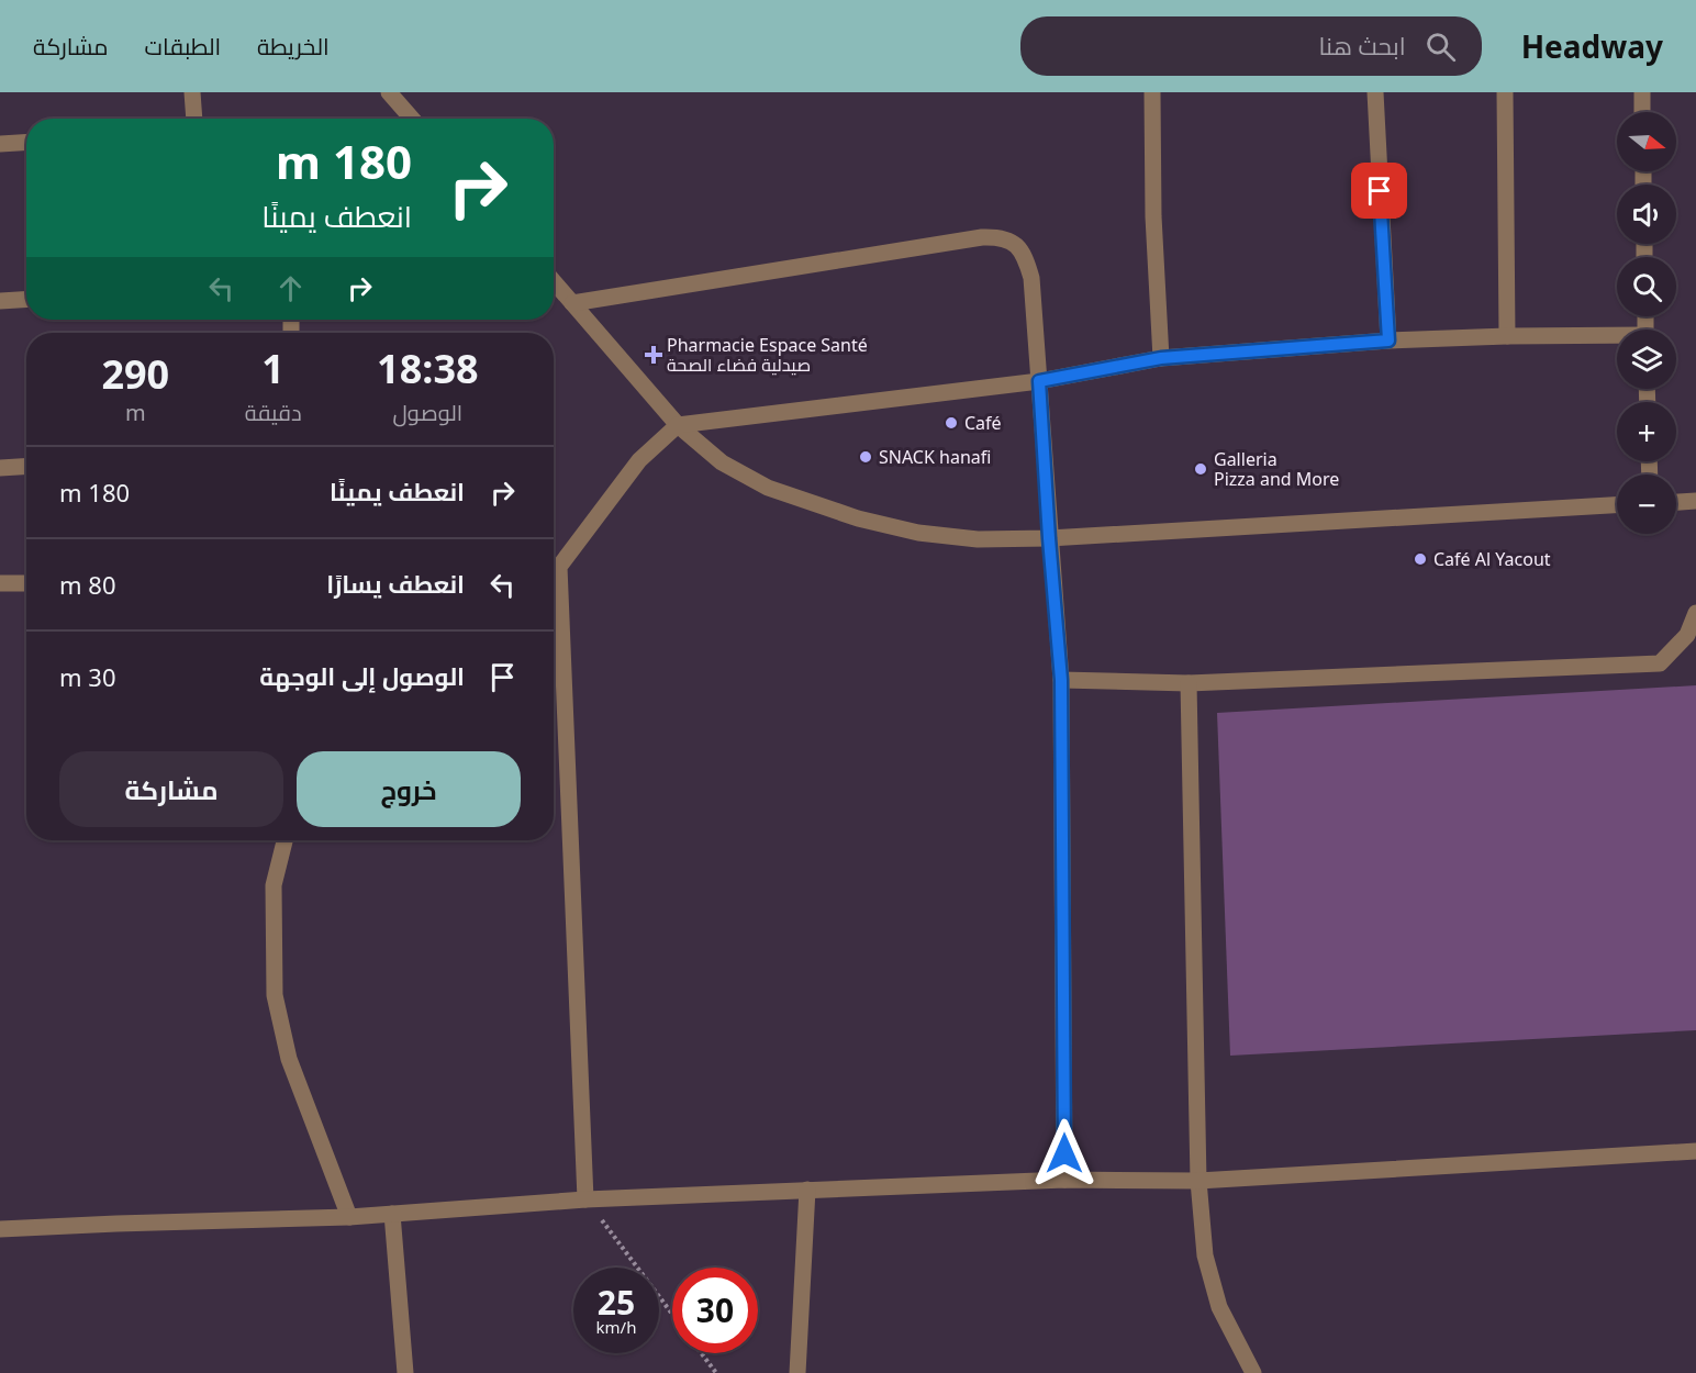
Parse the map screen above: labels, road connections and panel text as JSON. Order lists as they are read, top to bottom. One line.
{"places":{"health":["Pharmacie Espace Santé صيدلية فضاء الصحة"],"other":["Café","SNACK hanafi","Galleria Pizza and More","Café Al Yacout"]},"north":"right","page":{"header":"Headway","search":"ابحث هنا","nav":["الخريطة","الطبقات","مشاركة"],"map_buttons":["+","−"],"turn":["180 m","انعطف يمينًا"],"eta":["18:38","الوصول","1","دقيقة","290","m"],"list":[{"name":"انعطف يمينًا","value":"180 m"},{"name":"انعطف يسارًا","value":"80 m"},{"name":"الوصول إلى الوجهة","value":"30 m"}],"buttons":["خروج","مشاركة"],"speed":"25 km/h","limit":"30"}}
